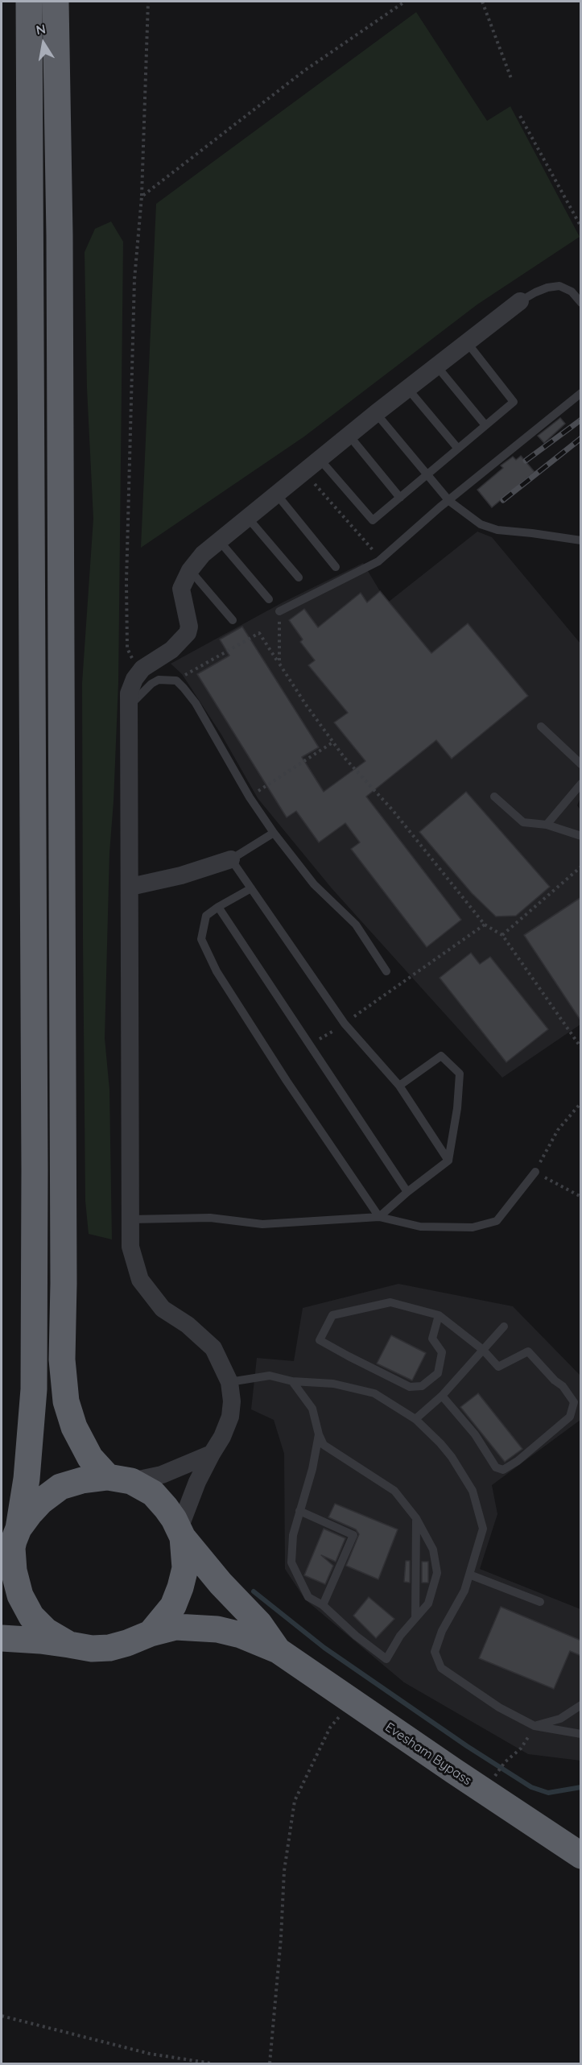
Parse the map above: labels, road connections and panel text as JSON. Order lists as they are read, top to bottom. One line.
{"streets":{"highway":["Evesham Bypass"]},"north":"top"}
